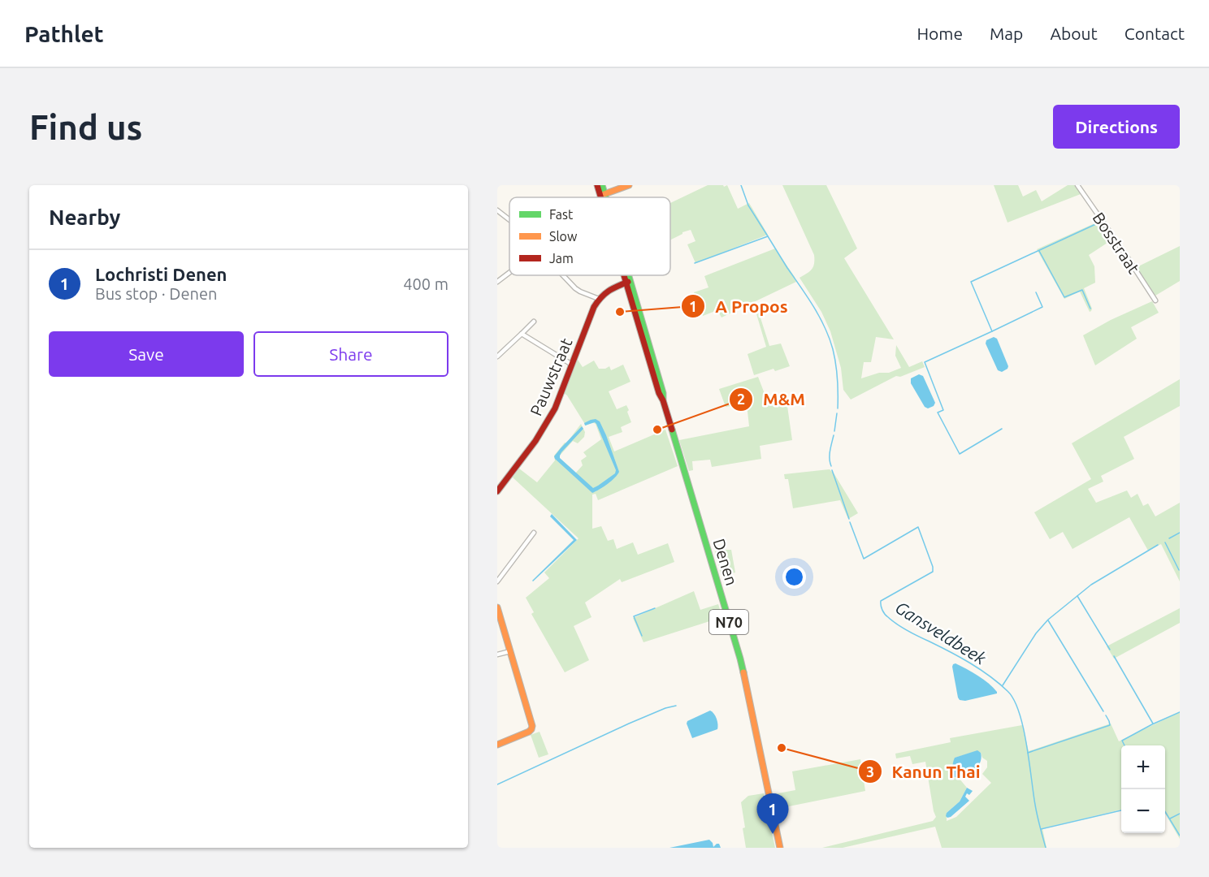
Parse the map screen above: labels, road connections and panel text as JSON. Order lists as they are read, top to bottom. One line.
{"streets":{"main road":["Pauwstraat","Denen","N70"],"street":["Bosstraat"]},"crossings":[["Denen","N70"]],"water":["Gansveldbeek"],"places":["A Propos","M&M","Kanun Thai"],"legend":["Fast","Slow","Jam"],"page":{"header":"Pathlet","nav":["Home","Map","About","Contact"],"buttons":["Directions",["Save","Share"]],"title":"Find us","heading":"Nearby","list":[{"mark":"1","name":"Lochristi Denen","note":"Bus stop · Denen","value":"400 m"}],"map_buttons":["+","−"],"pins":"1"}}
